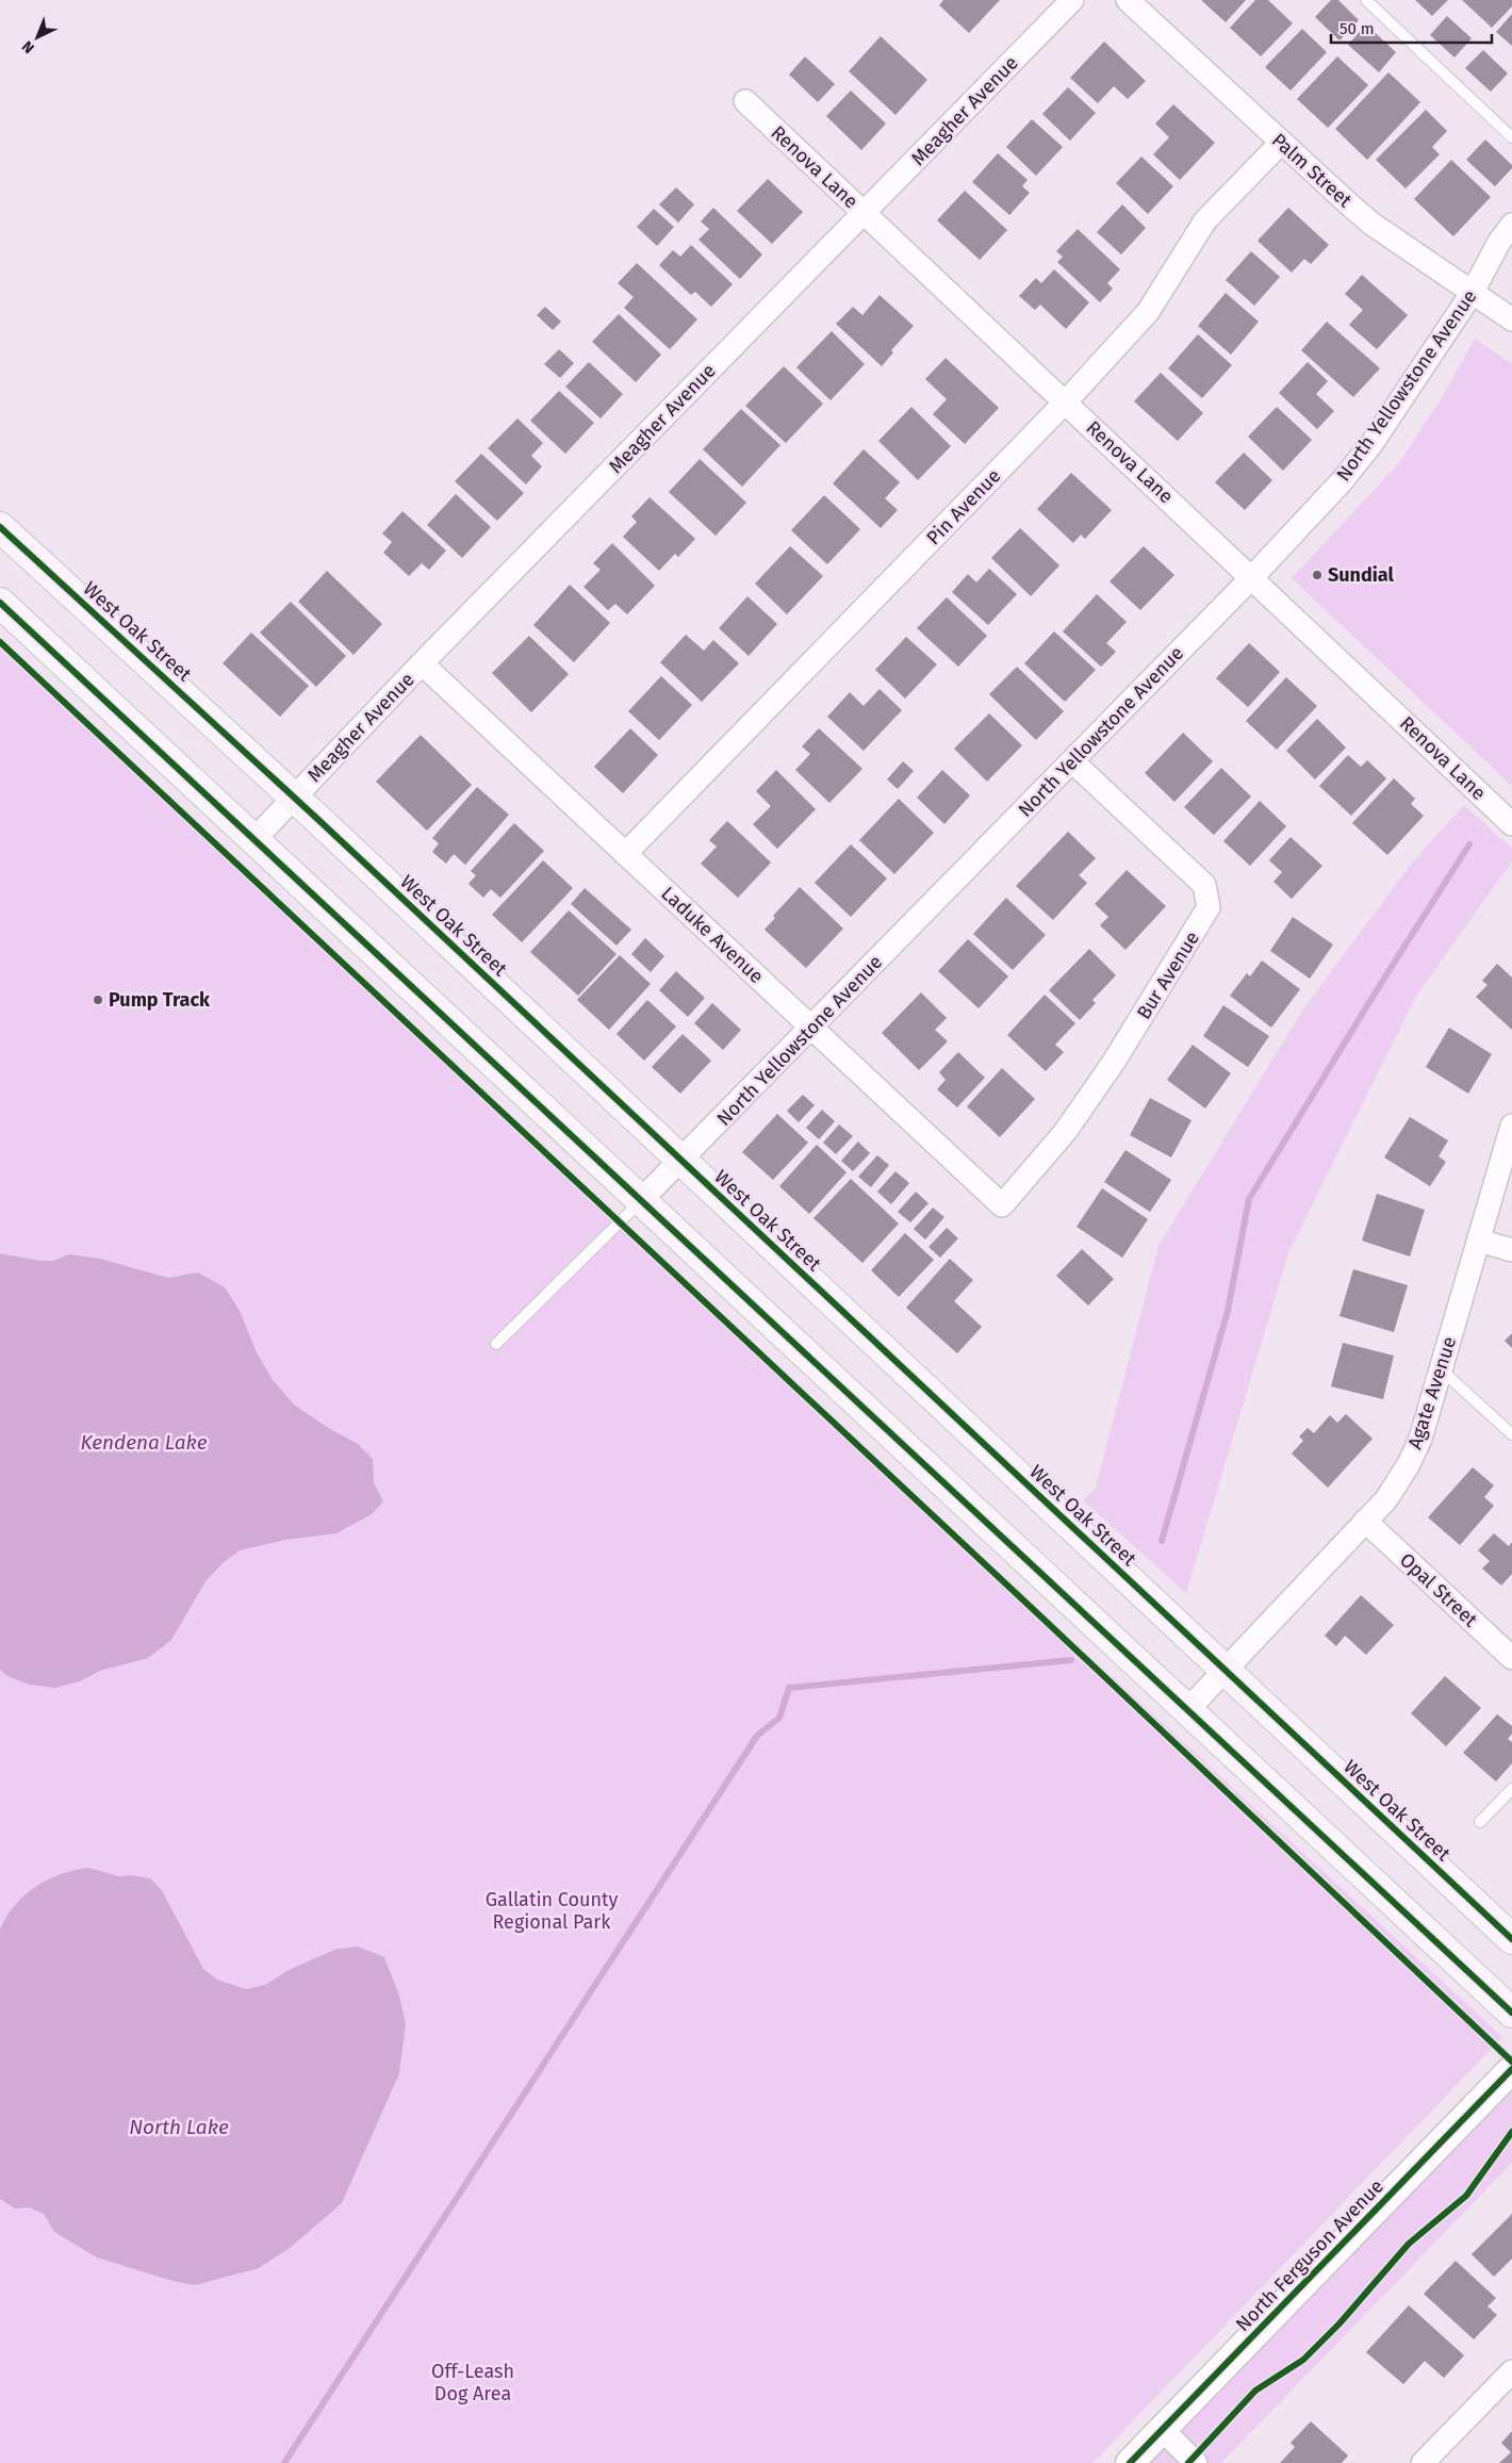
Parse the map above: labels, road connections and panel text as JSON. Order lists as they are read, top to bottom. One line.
{"streets":{"main road":["West Oak Street"],"street":["Meagher Avenue","Renova Lane","Palm Street","North Yellowstone Avenue","Pin Avenue","Laduke Avenue","Bur Avenue","Agate Avenue","Opal Street","North Ferguson Avenue"]},"crossings":[["Meagher Avenue","Renova Lane"],["Meagher Avenue","West Oak Street"],["Meagher Avenue","Laduke Avenue"],["Renova Lane","North Yellowstone Avenue"],["Renova Lane","Pin Avenue"],["Palm Street","North Yellowstone Avenue"],["Palm Street","Pin Avenue"],["North Yellowstone Avenue","West Oak Street"],["North Yellowstone Avenue","Laduke Avenue"],["North Yellowstone Avenue","Bur Avenue"],["Pin Avenue","Laduke Avenue"],["West Oak Street","Agate Avenue"],["Laduke Avenue","Bur Avenue"],["Agate Avenue","Opal Street"]],"water":["Kendena Lake","North Lake"],"parks":["Gallatin County Regional Park","Off-Leash Dog Area"],"places":["Sundial","Pump Track"],"scale_bar":"50 m","north":"bottom left"}
